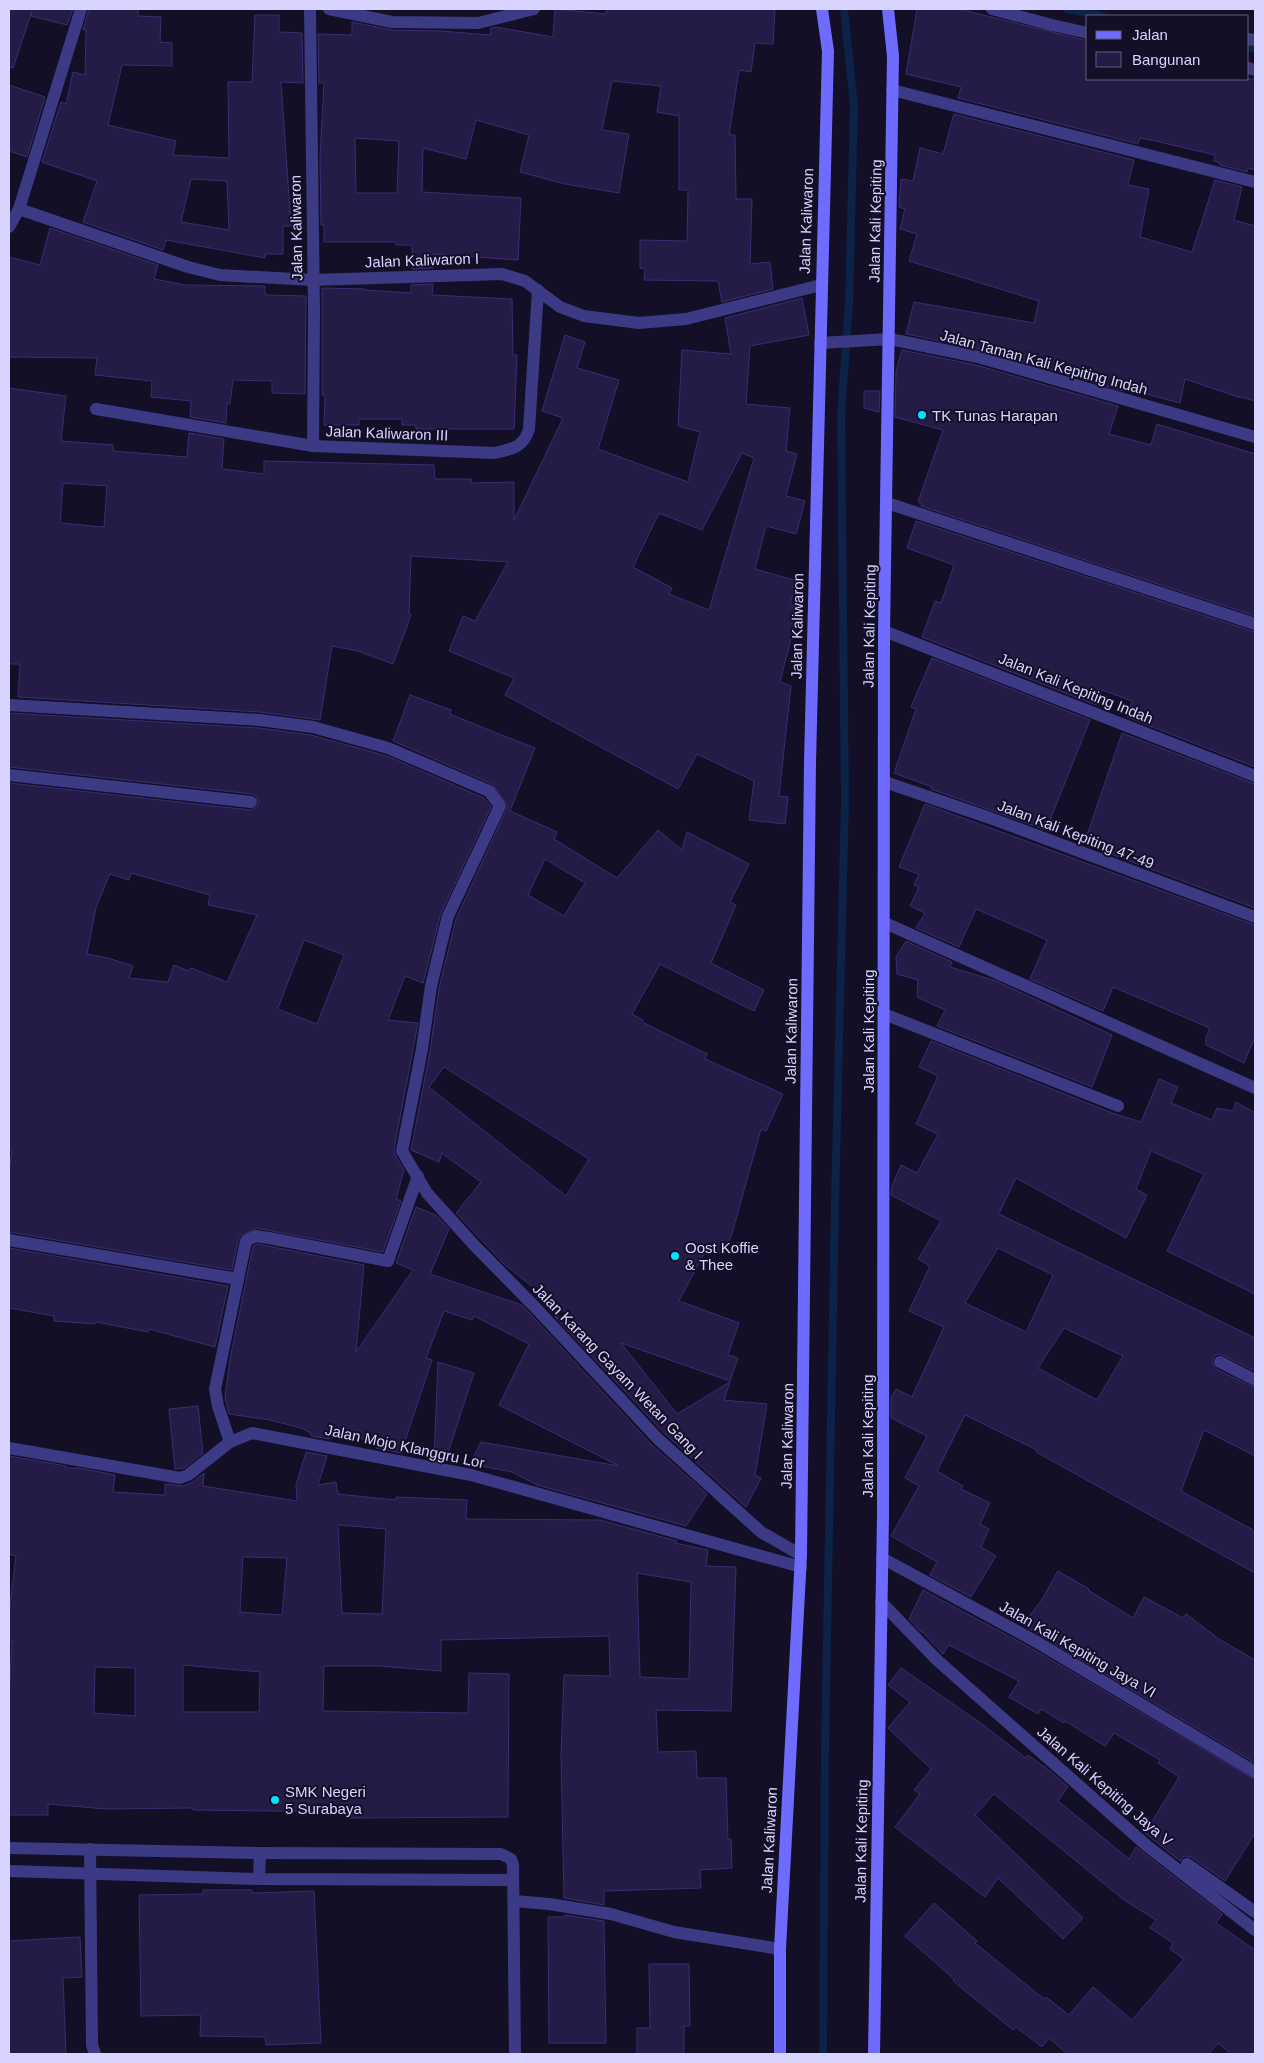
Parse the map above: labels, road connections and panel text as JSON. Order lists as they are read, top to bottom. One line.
{"streets":{"main road":["Jalan Kaliwaron","Jalan Kali Kepiting"],"street":["Jalan Kaliwaron I","Jalan Taman Kali Kepiting Indah","Jalan Kaliwaron III","Jalan Kali Kepiting Indah","Jalan Kali Kepiting 47-49","Jalan Karang Gayam Wetan Gang I","Jalan Mojo Klanggru Lor","Jalan Kali Kepiting Jaya VI","Jalan Kali Kepiting Jaya V"]},"crossings":[["Jalan Kaliwaron","Jalan Kaliwaron I"],["Jalan Kaliwaron","Jalan Taman Kali Kepiting Indah"],["Jalan Kaliwaron","Jalan Kaliwaron III"],["Jalan Kaliwaron","Jalan Karang Gayam Wetan Gang I"],["Jalan Kaliwaron","Jalan Mojo Klanggru Lor"],["Jalan Kali Kepiting","Jalan Taman Kali Kepiting Indah"],["Jalan Kali Kepiting","Jalan Kali Kepiting Indah"],["Jalan Kali Kepiting","Jalan Kali Kepiting 47-49"],["Jalan Kali Kepiting","Jalan Kali Kepiting Jaya VI"],["Jalan Kali Kepiting","Jalan Kali Kepiting Jaya V"],["Jalan Kaliwaron I","Jalan Kaliwaron III"],["Jalan Karang Gayam Wetan Gang I","Jalan Mojo Klanggru Lor"]],"places":["TK Tunas Harapan","Oost Koffie & Thee","SMK Negeri 5 Surabaya"],"legend":["Jalan","Bangunan"]}
